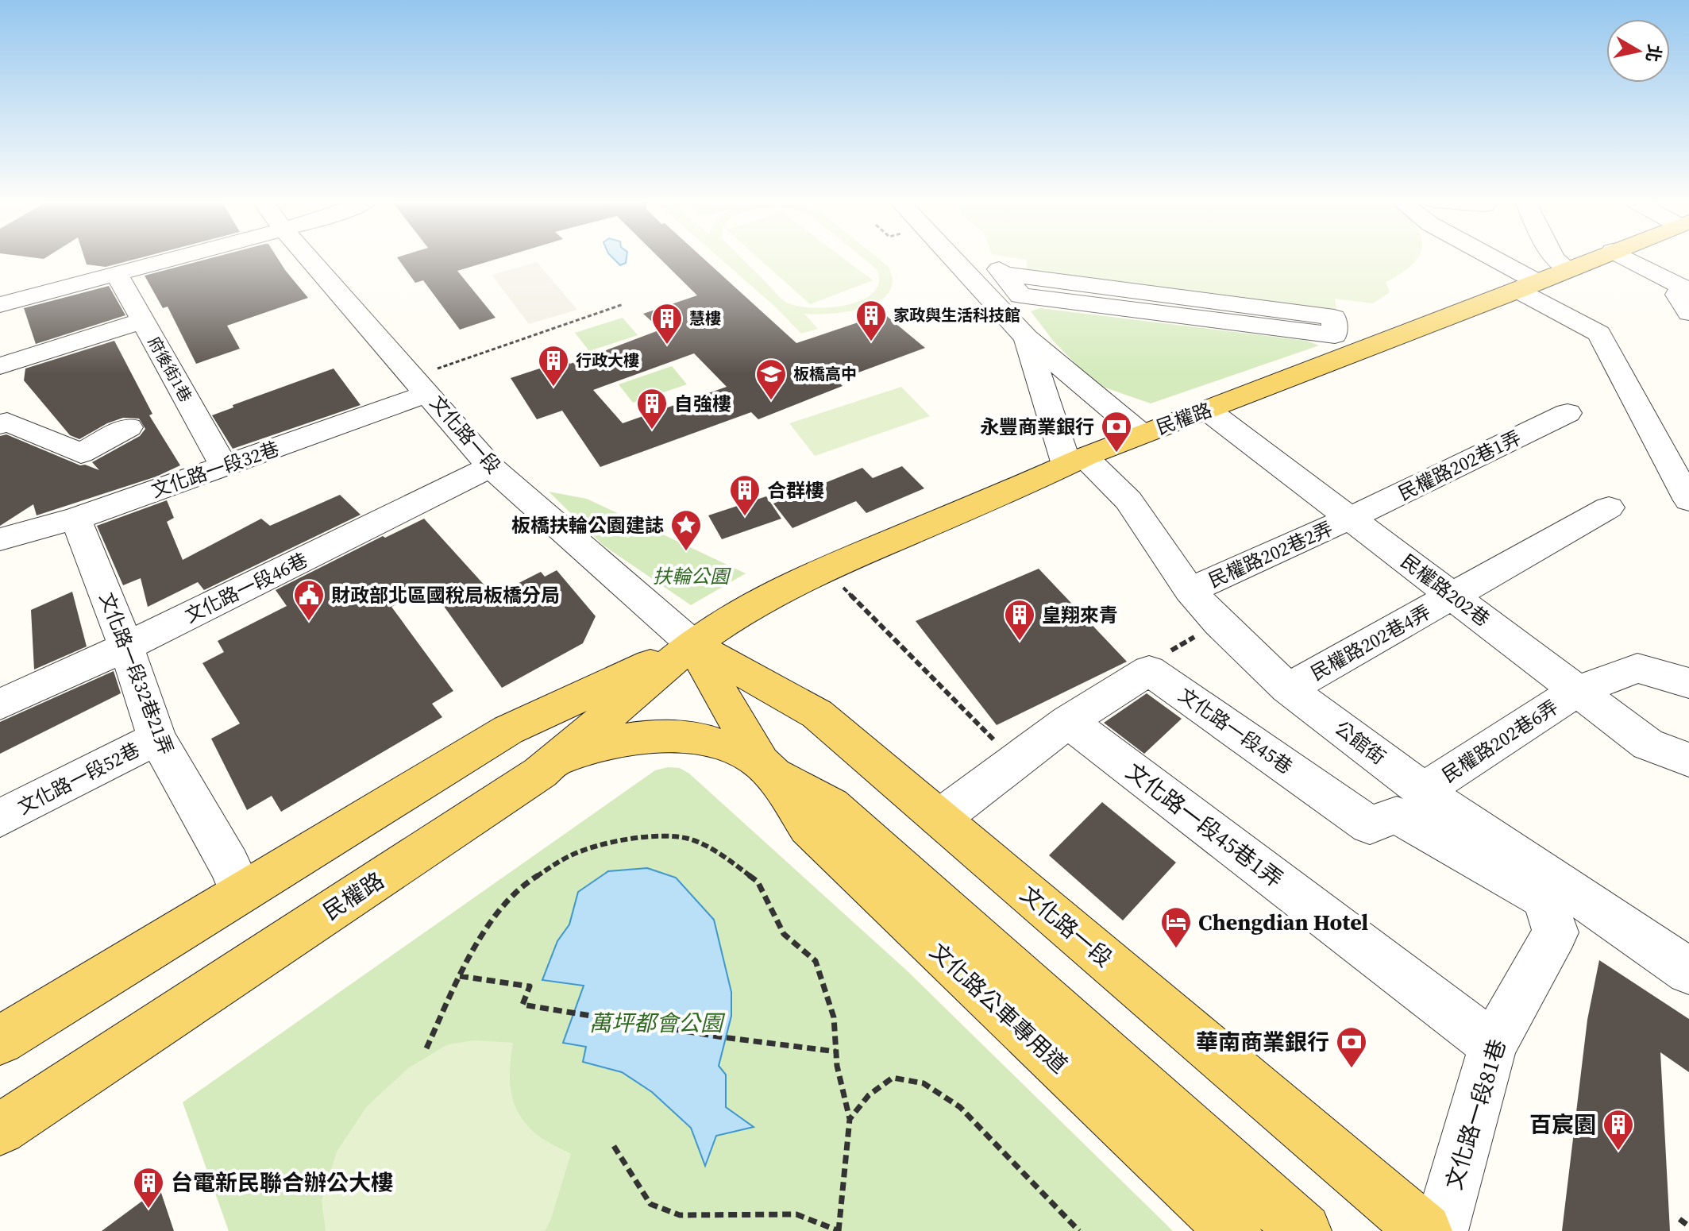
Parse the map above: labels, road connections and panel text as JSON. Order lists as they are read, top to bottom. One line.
{"streets":{"main road":["民權路","文化路一段","文化路公車專用道"],"street":["府後街1巷","民權路202巷1弄","文化路一段32巷","民權路202巷2弄","文化路一段46巷","民權路202巷","民權路202巷4弄","文化路一段32巷21弄","文化路一段45巷","民權路202巷6弄","公館街","文化路一段52巷","文化路一段45巷1弄","文化路一段81巷"]},"crossings":[["府後街1巷","文化路一段32巷"],["民權路","文化路一段"],["民權路","民權路202巷"],["民權路","文化路一段32巷21弄"],["民權路","公館街"],["文化路一段","文化路一段32巷"],["文化路一段","文化路一段46巷"],["文化路一段","文化路一段45巷"],["文化路一段","文化路公車專用道"],["民權路202巷1弄","民權路202巷2弄"],["民權路202巷1弄","民權路202巷"],["文化路一段32巷","文化路一段32巷21弄"],["民權路202巷2弄","民權路202巷"],["民權路202巷2弄","公館街"],["文化路一段46巷","文化路一段32巷21弄"],["民權路202巷","民權路202巷4弄"],["民權路202巷","民權路202巷6弄"],["民權路202巷4弄","公館街"],["文化路一段32巷21弄","文化路一段52巷"],["文化路一段45巷","文化路一段45巷1弄"],["文化路一段45巷","文化路一段81巷"],["民權路202巷6弄","公館街"],["文化路一段45巷1弄","文化路一段81巷"]],"parks":["扶輪公園","萬坪都會公園"],"places":{"building":["家政與生活科技館","慧樓","行政大樓","自強樓","合群樓","皇翔來青","百宸園","台電新民聯合辦公大樓"],"school or university":["板橋高中"],"bank":["永豐商業銀行","華南商業銀行"],"place":["板橋扶輪公園建誌"],"public building":["財政部北區國稅局板橋分局"],"hotel":["Chengdian Hotel"]},"north":"right"}
